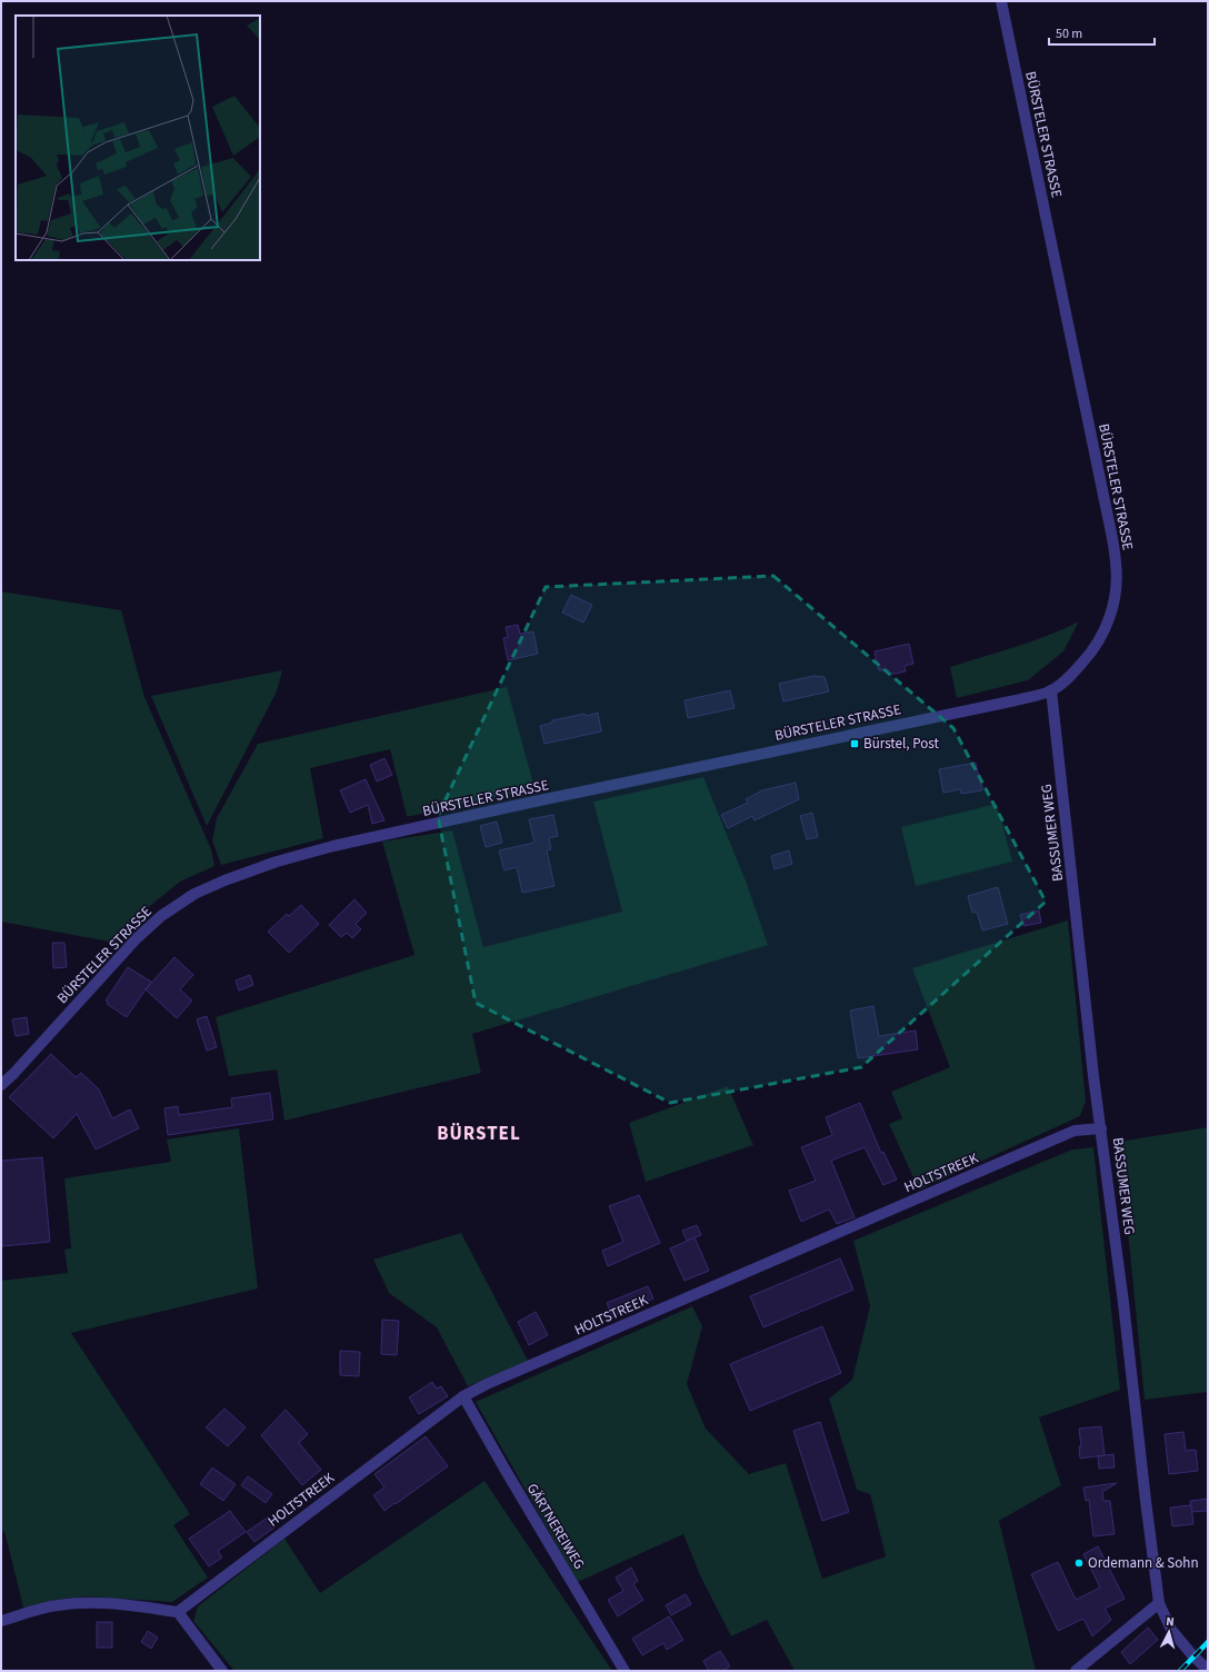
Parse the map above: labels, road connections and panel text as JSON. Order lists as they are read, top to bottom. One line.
{"streets":{"street":["BÜRSTELER STRASSE","BASSUMER WEG","HOLTSTREEK","GÄRTNEREIWEG"]},"crossings":[["BÜRSTELER STRASSE","BASSUMER WEG"],["BASSUMER WEG","HOLTSTREEK"],["HOLTSTREEK","GÄRTNEREIWEG"]],"districts":["BÜRSTEL"],"places":{"transit":["Bürstel, Post"],"other":["Ordemann & Sohn"]},"scale_bar":"50 m","north":"top"}
